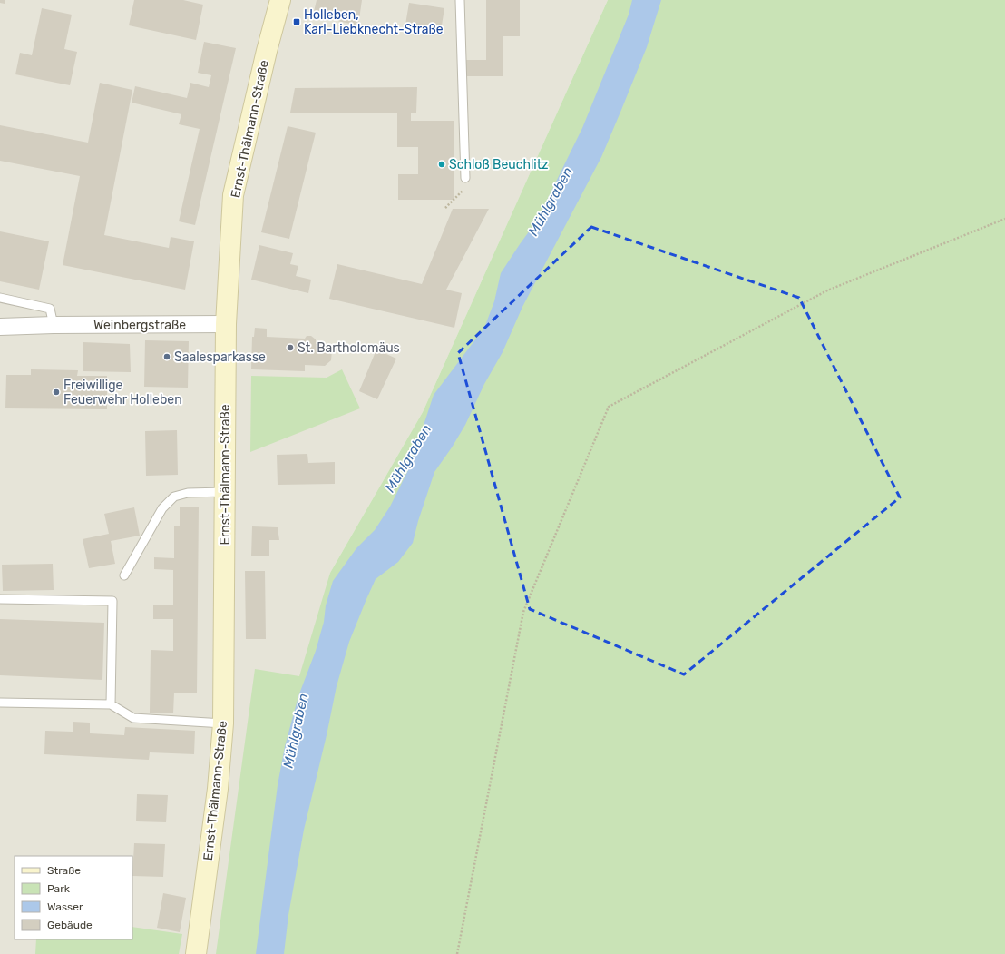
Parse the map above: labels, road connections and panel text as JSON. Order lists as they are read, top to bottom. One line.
{"streets":{"main road":["Ernst-Thälmann-Straße"],"street":["Weinbergstraße"]},"crossings":[["Ernst-Thälmann-Straße","Weinbergstraße"]],"water":["Mühlgraben"],"places":{"transit":["Holleben, Karl-Liebknecht-Straße"],"other":["Schloß Beuchlitz","St. Bartholomäus","Saalesparkasse","Freiwillige Feuerwehr Holleben"]},"legend":["Straße","Park","Wasser","Gebäude"]}
